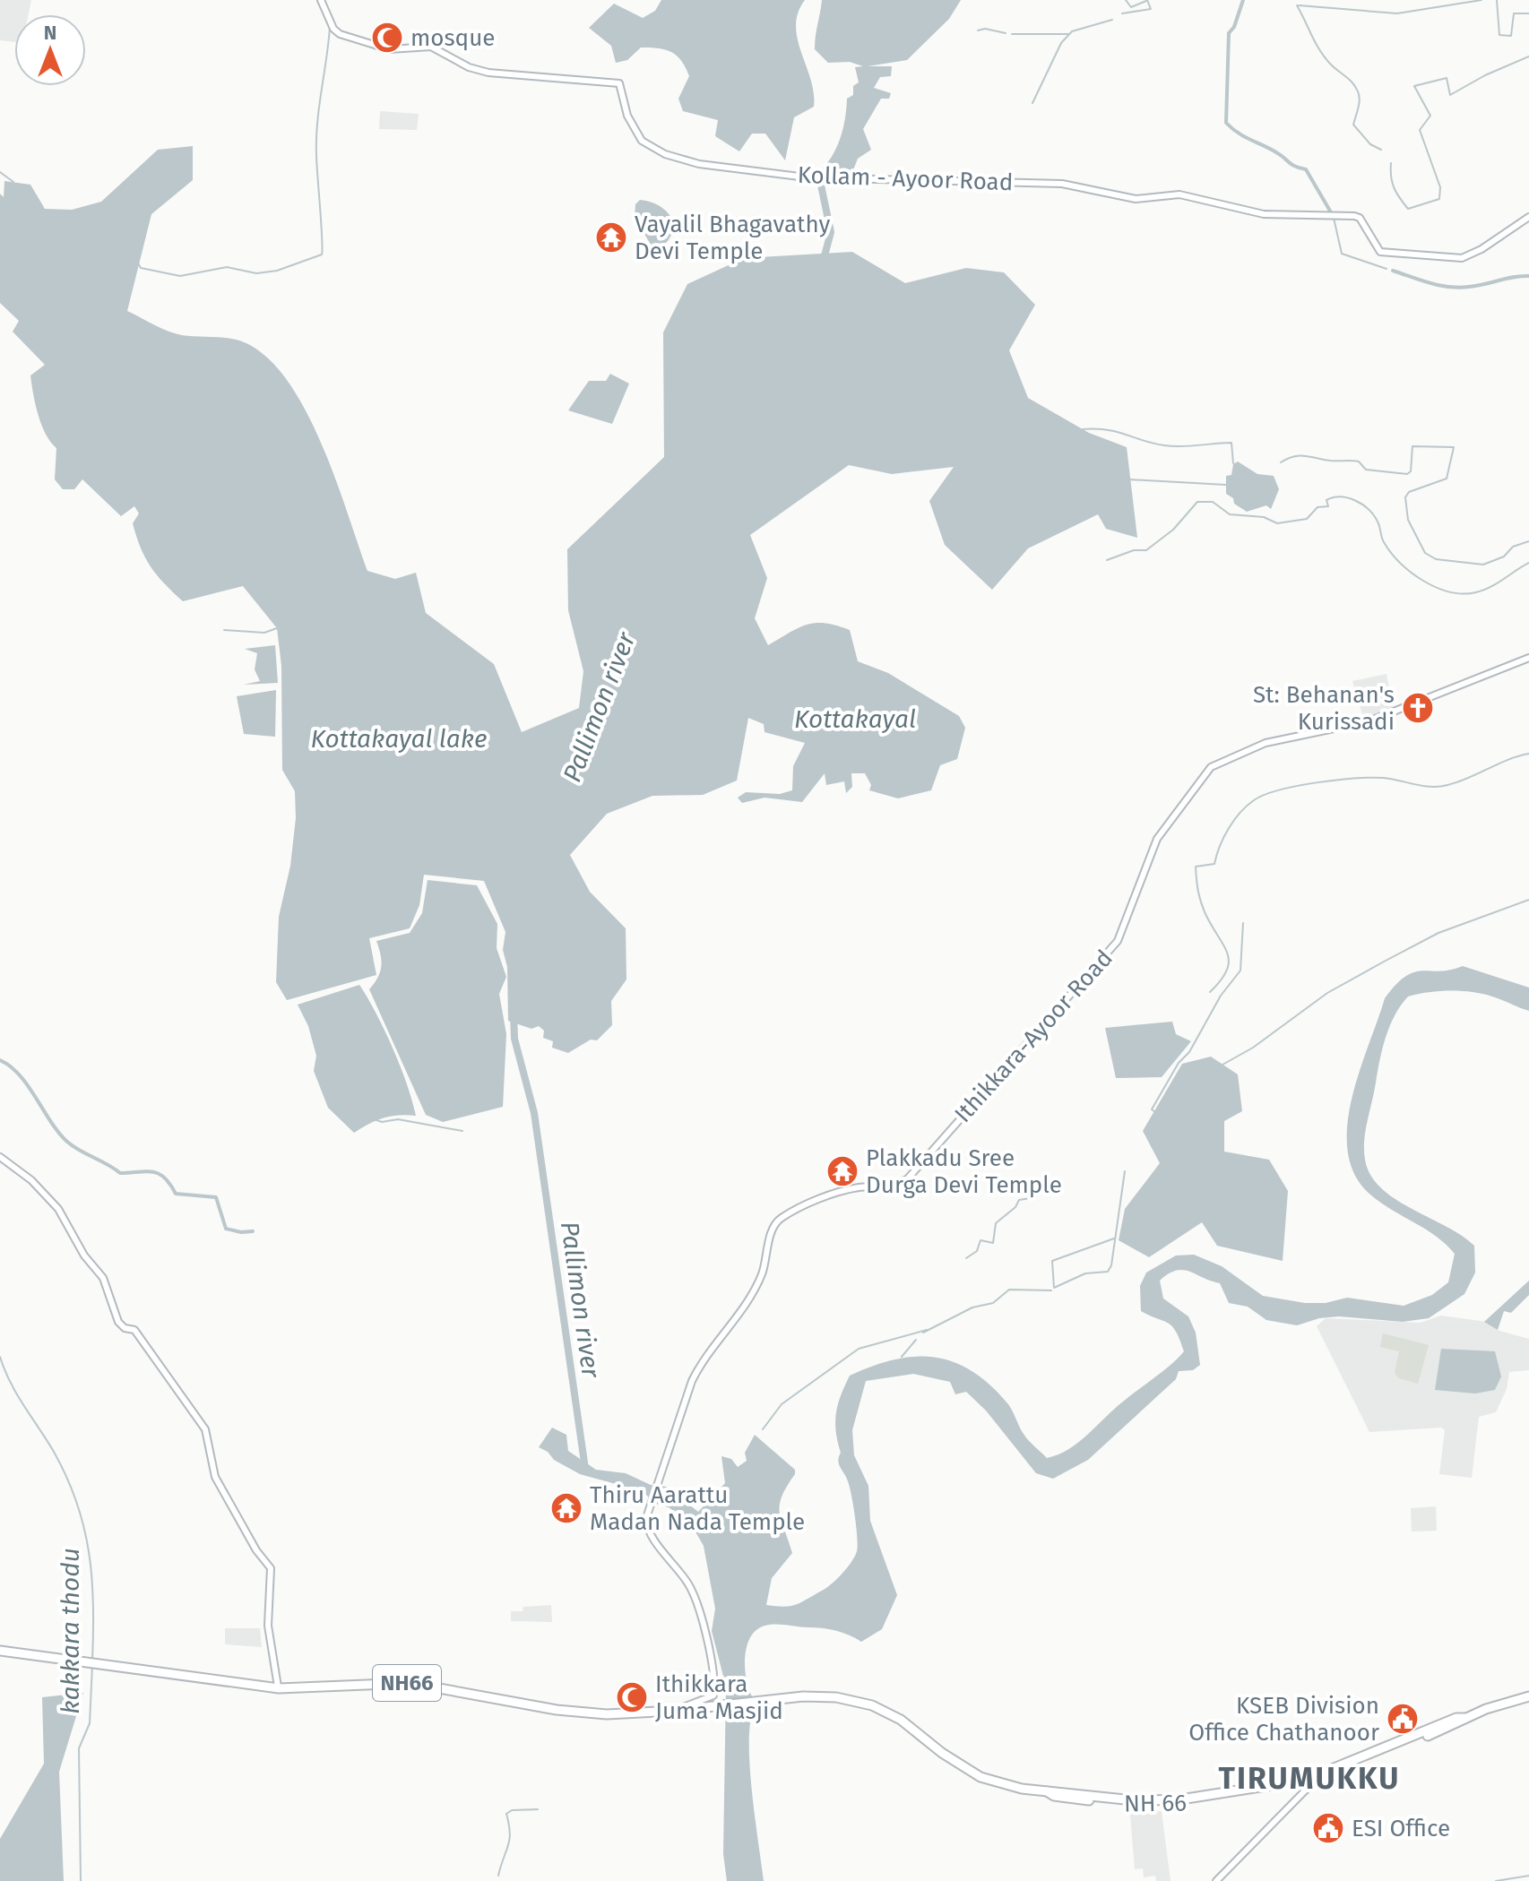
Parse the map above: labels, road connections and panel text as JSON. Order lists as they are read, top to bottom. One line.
{"streets":{"highway":["NH66","NH 66"],"main road":["Kollam - Ayoor Road","Ithikkara-Ayoor Road"]},"crossings":[["Ithikkara-Ayoor Road","NH66"],["Ithikkara-Ayoor Road","NH 66"],["NH66","NH 66"]],"districts":["TIRUMUKKU"],"water":["Pallimon river","Kottakayal","Kottakayal lake","kakkara thodu"],"places":{"mosque":["mosque","Ithikkara Juma Masjid"],"temple":["Vayalil Bhagavathy Devi Temple","Plakkadu Sree Durga Devi Temple","Thiru Aarattu Madan Nada Temple"],"church":["St: Behanan's Kurissadi"],"public building":["KSEB Division Office Chathanoor","ESI Office"]},"north":"top"}
